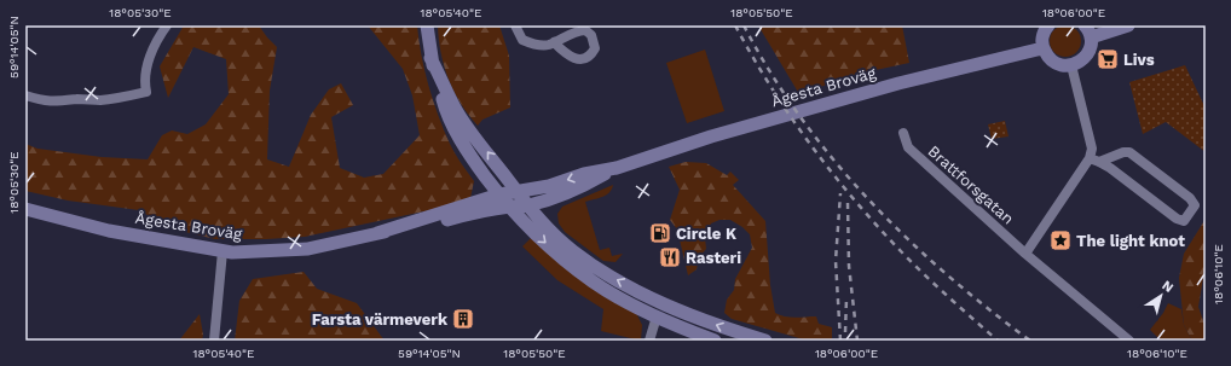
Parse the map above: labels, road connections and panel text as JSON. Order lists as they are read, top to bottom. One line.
{"streets":{"main road":["Ågesta Broväg"],"street":["Brattforsgatan"]},"places":{"supermarket":["Livs"],"fuel station":["Circle K"],"place":["The light knot"],"restaurant":["Rasteri"],"building":["Farsta värmeverk"]},"north":"top right","coordinates":["18°05'30\"E","18°05'40\"E","18°05'50\"E","18°06'00\"E","59°14'05\"N","18°06'10\"E"]}
